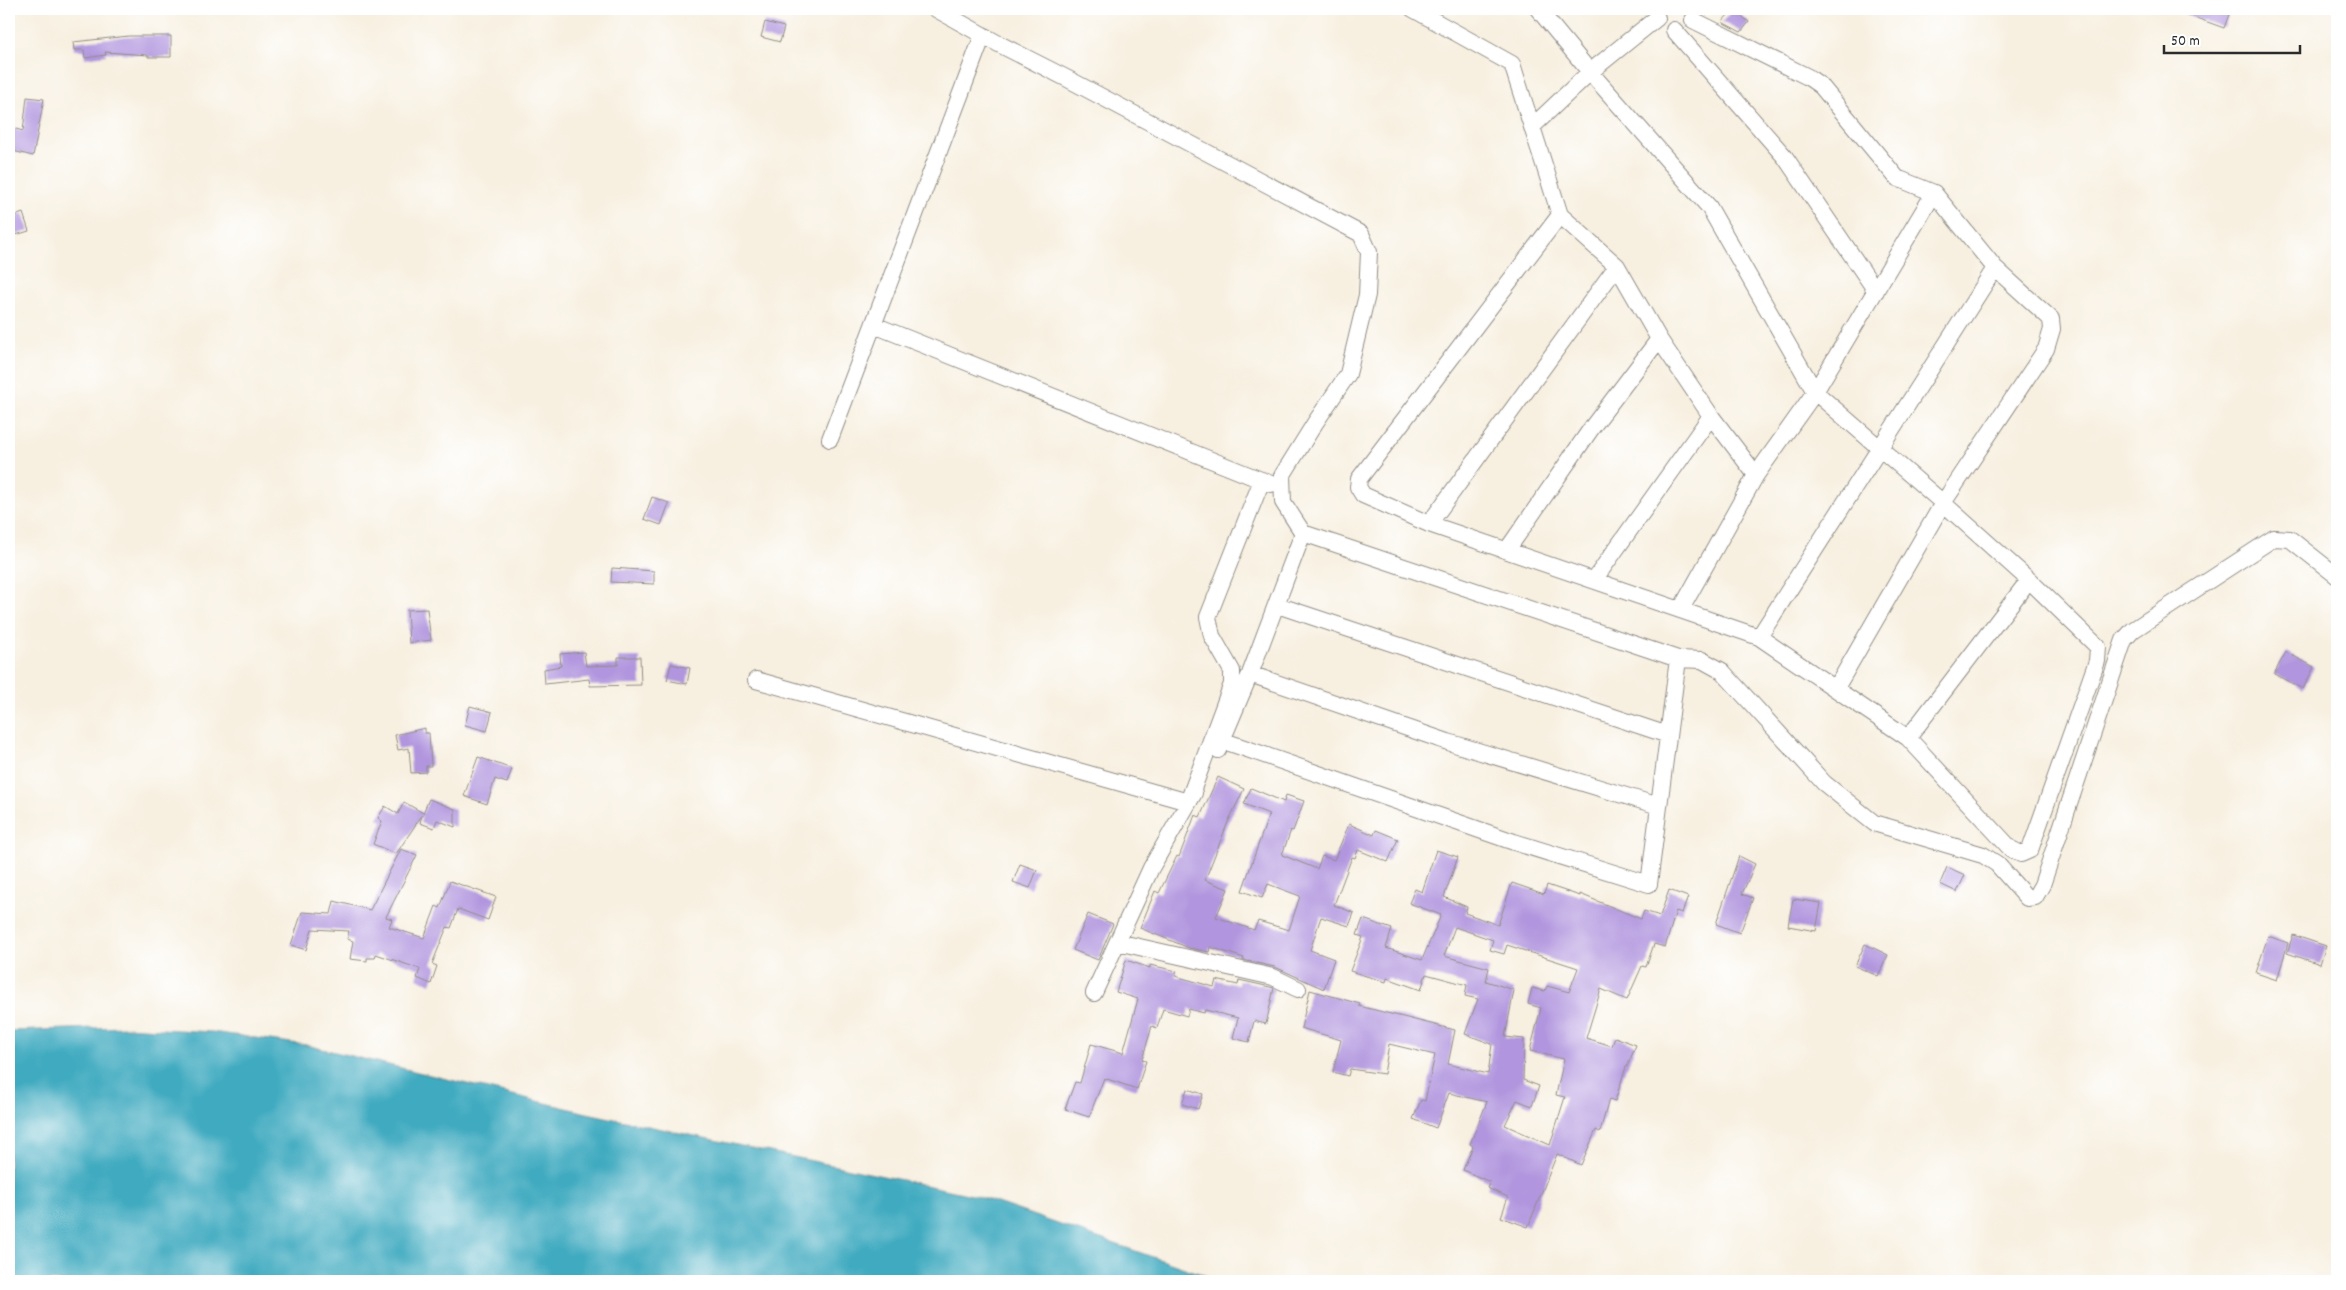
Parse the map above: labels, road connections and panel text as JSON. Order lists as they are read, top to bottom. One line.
{"scale_bar":"50 m"}
